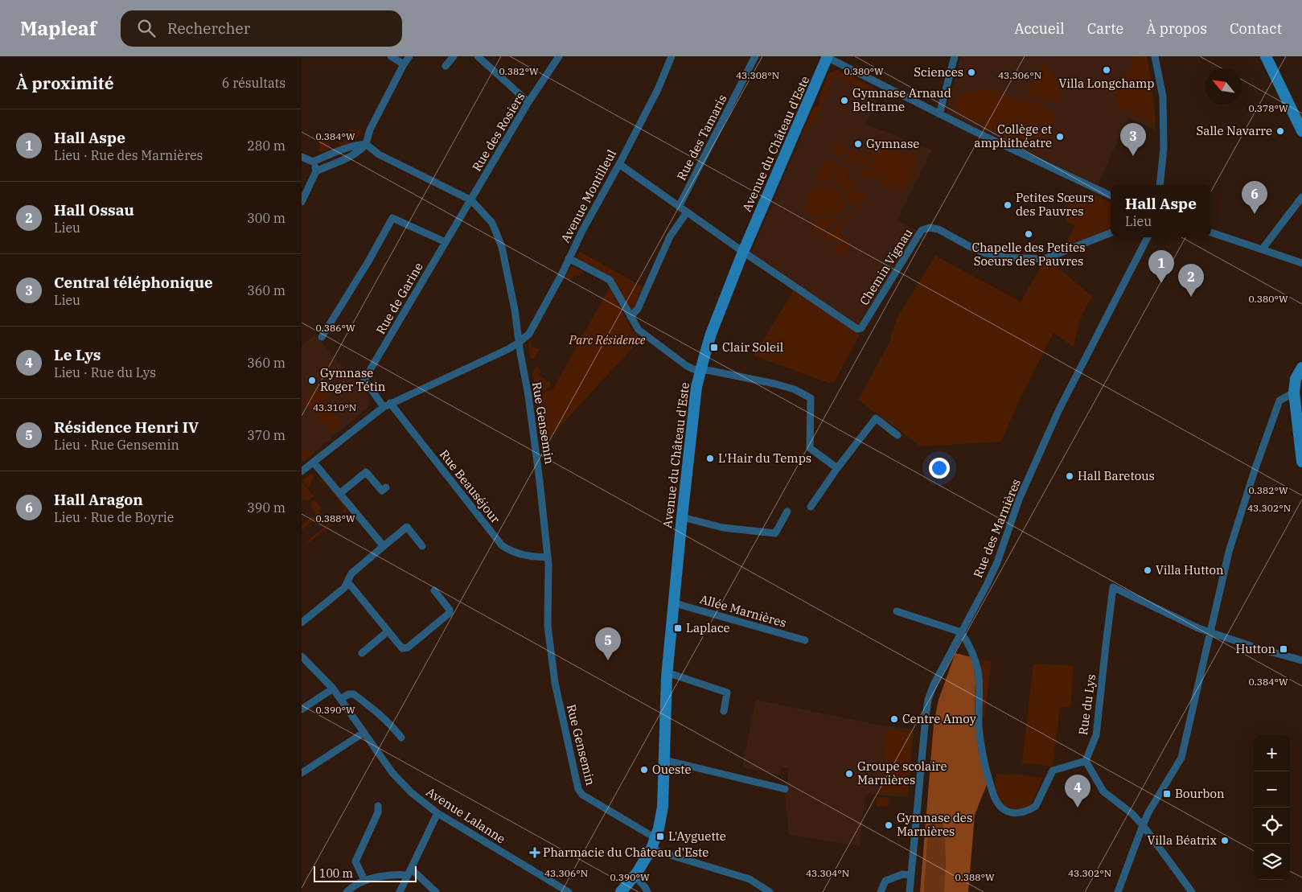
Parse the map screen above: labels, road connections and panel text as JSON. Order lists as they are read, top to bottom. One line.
{"streets":{"street":["Rue des Rosiers","Rue des Tamaris","Avenue du Château d'Este","Avenue Montilleul","Chemin Vignau","Rue de Garine","Rue Gensemin","Rue Beauséjour","Rue des Marnières","Allée Marnières","Rue du Lys","Avenue Lalanne"]},"crossings":[["Rue des Rosiers","Rue de Garine"],["Rue des Rosiers","Rue Gensemin"],["Avenue du Château d'Este","Chemin Vignau"],["Avenue du Château d'Este","Rue Gensemin"],["Avenue du Château d'Este","Allée Marnières"],["Avenue Montilleul","Rue de Garine"],["Avenue Montilleul","Rue Gensemin"],["Avenue Montilleul","Rue Beauséjour"],["Rue de Garine","Rue Gensemin"],["Rue de Garine","Rue Beauséjour"],["Rue Gensemin","Rue Beauséjour"]],"parks":["Parc Résidence"],"places":{"other":["Villa Longchamp","Sciences","Gymnase Arnaud Beltrame","Salle Navarre","Collège et amphithéatre","Gymnase","Petites Sœurs des Pauvres","Chapelle des Petites Soeurs des Pauvres","Gymnase Roger Tétin","L'Hair du Temps","Hall Baretous","Villa Hutton","Centre Amoy","Oueste","Groupe scolaire Marnières","Gymnase des Marnières","Villa Béatrix"],"transit":["Clair Soleil","Laplace","Hutton","Bourbon","L'Ayguette"],"health":["Pharmacie du Château d'Este"]},"scale_bar":"100 m","north":"top left","page":{"header":"Mapleaf","search":"Rechercher","nav":["Accueil","Carte","À propos","Contact"],"heading":["À proximité","6 résultats"],"list":[{"mark":"1","name":"Hall Aspe","note":"Lieu · Rue des Marnières","value":"280 m"},{"mark":"2","name":"Hall Ossau","note":"Lieu","value":"300 m"},{"mark":"3","name":"Central téléphonique","note":"Lieu","value":"360 m"},{"mark":"4","name":"Le Lys","note":"Lieu · Rue du Lys","value":"360 m"},{"mark":"5","name":"Résidence Henri IV","note":"Lieu · Rue Gensemin","value":"370 m"},{"mark":"6","name":"Hall Aragon","note":"Lieu · Rue de Boyrie","value":"390 m"}],"pins":["3","6","1","2","5","4"],"popup":["Hall Aspe","Lieu"],"map_buttons":["+","−"],"scale":"100 m"},"coordinates":["0.382°W","0.380°W","43.308°N","43.306°N","0.378°W","0.384°W","0.386°W","43.310°N","43.302°N","0.388°W","0.390°W","43.304°N"]}
